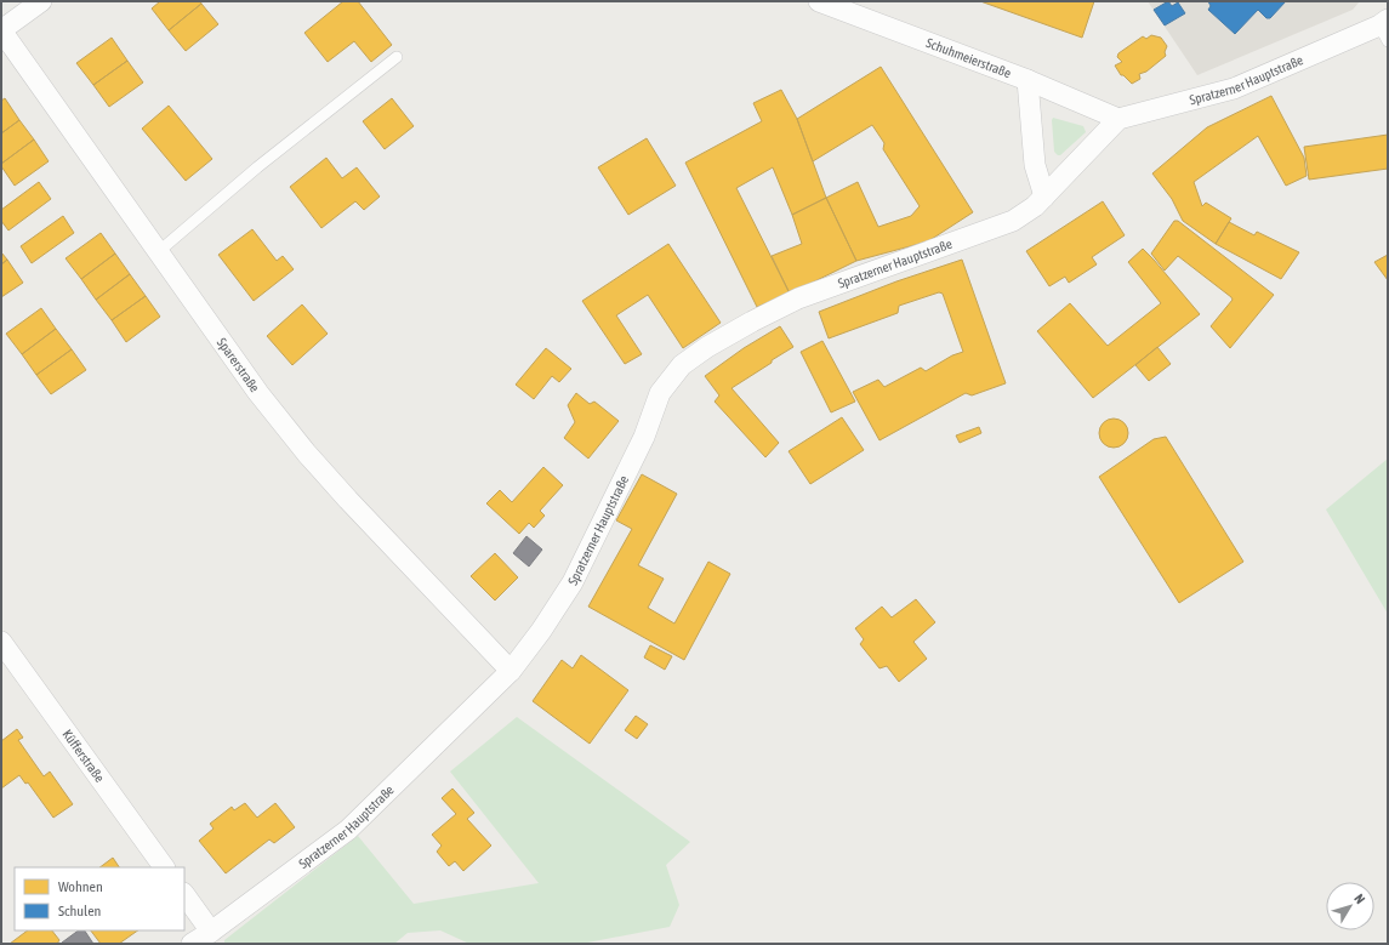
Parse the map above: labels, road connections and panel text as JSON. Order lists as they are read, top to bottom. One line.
{"streets":{"street":["Schuhmeierstraße","Spratzerner Hauptstraße","Sparerstraße","Küfferstraße"]},"crossings":[["Schuhmeierstraße","Spratzerner Hauptstraße"],["Spratzerner Hauptstraße","Sparerstraße"]],"legend":["Wohnen","Schulen"],"north":"top right"}
